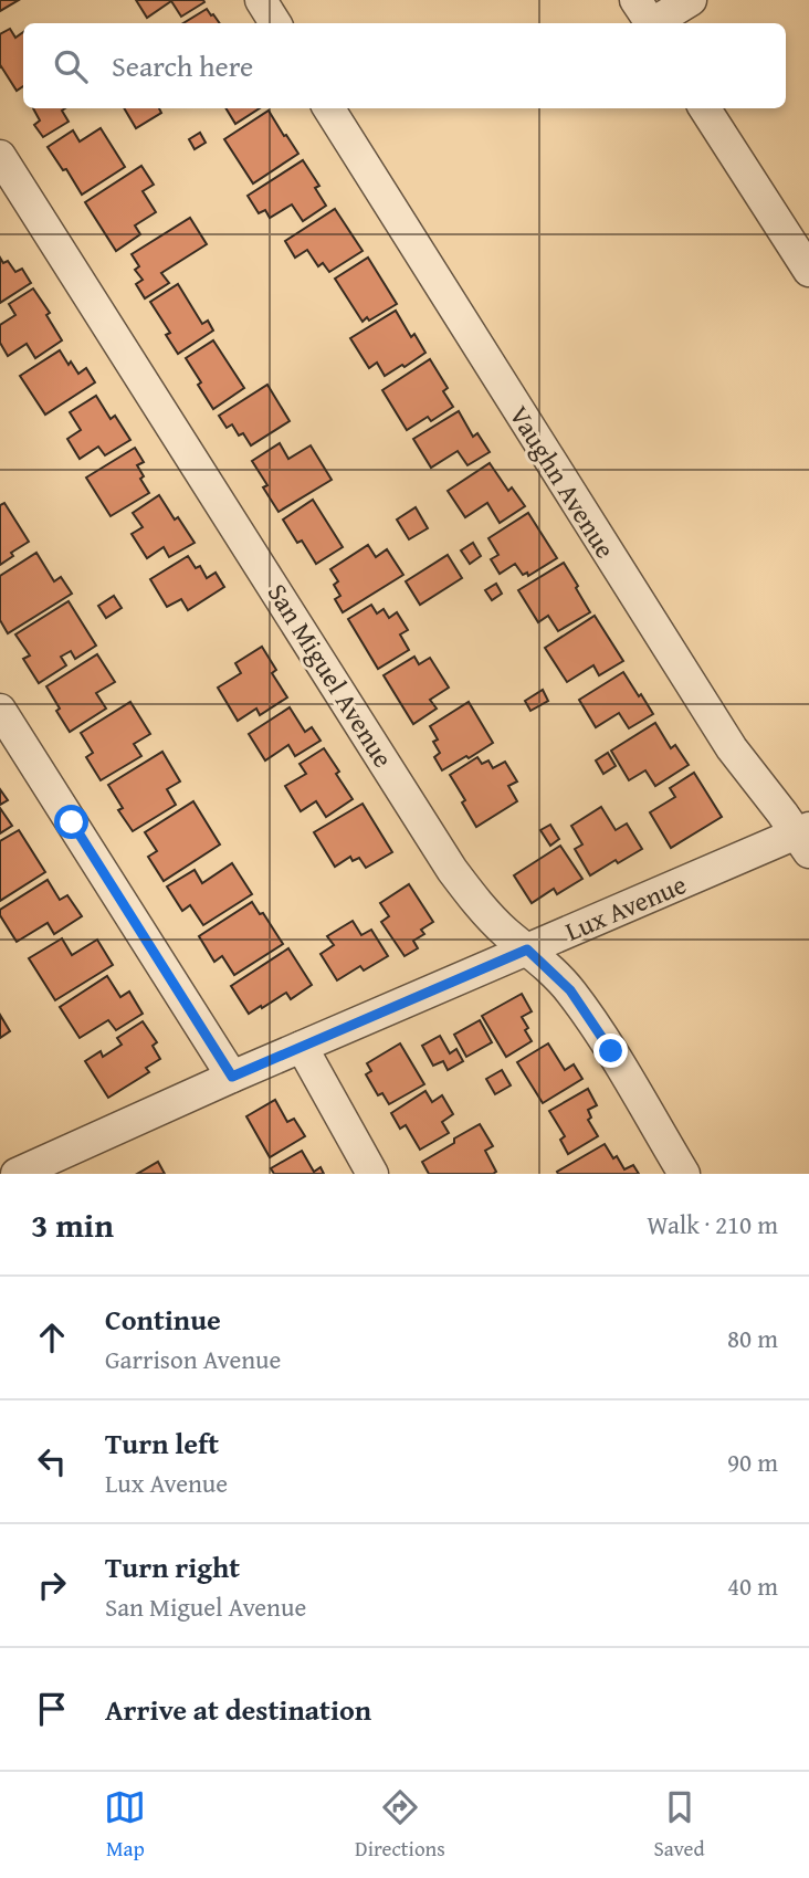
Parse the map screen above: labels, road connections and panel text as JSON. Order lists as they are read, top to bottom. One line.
{"streets":{"street":["Vaughn Avenue","San Miguel Avenue","Lux Avenue"]},"crossings":[["Vaughn Avenue","Lux Avenue"],["San Miguel Avenue","Lux Avenue"]],"page":{"search":"Search here","heading":["3 min","Walk · 210 m"],"list":[["Continue","Garrison Avenue","80 m"],["Turn left","Lux Avenue","90 m"],["Turn right","San Miguel Avenue","40 m"],"Arrive at destination"],"nav":["Map","Directions","Saved"]}}
